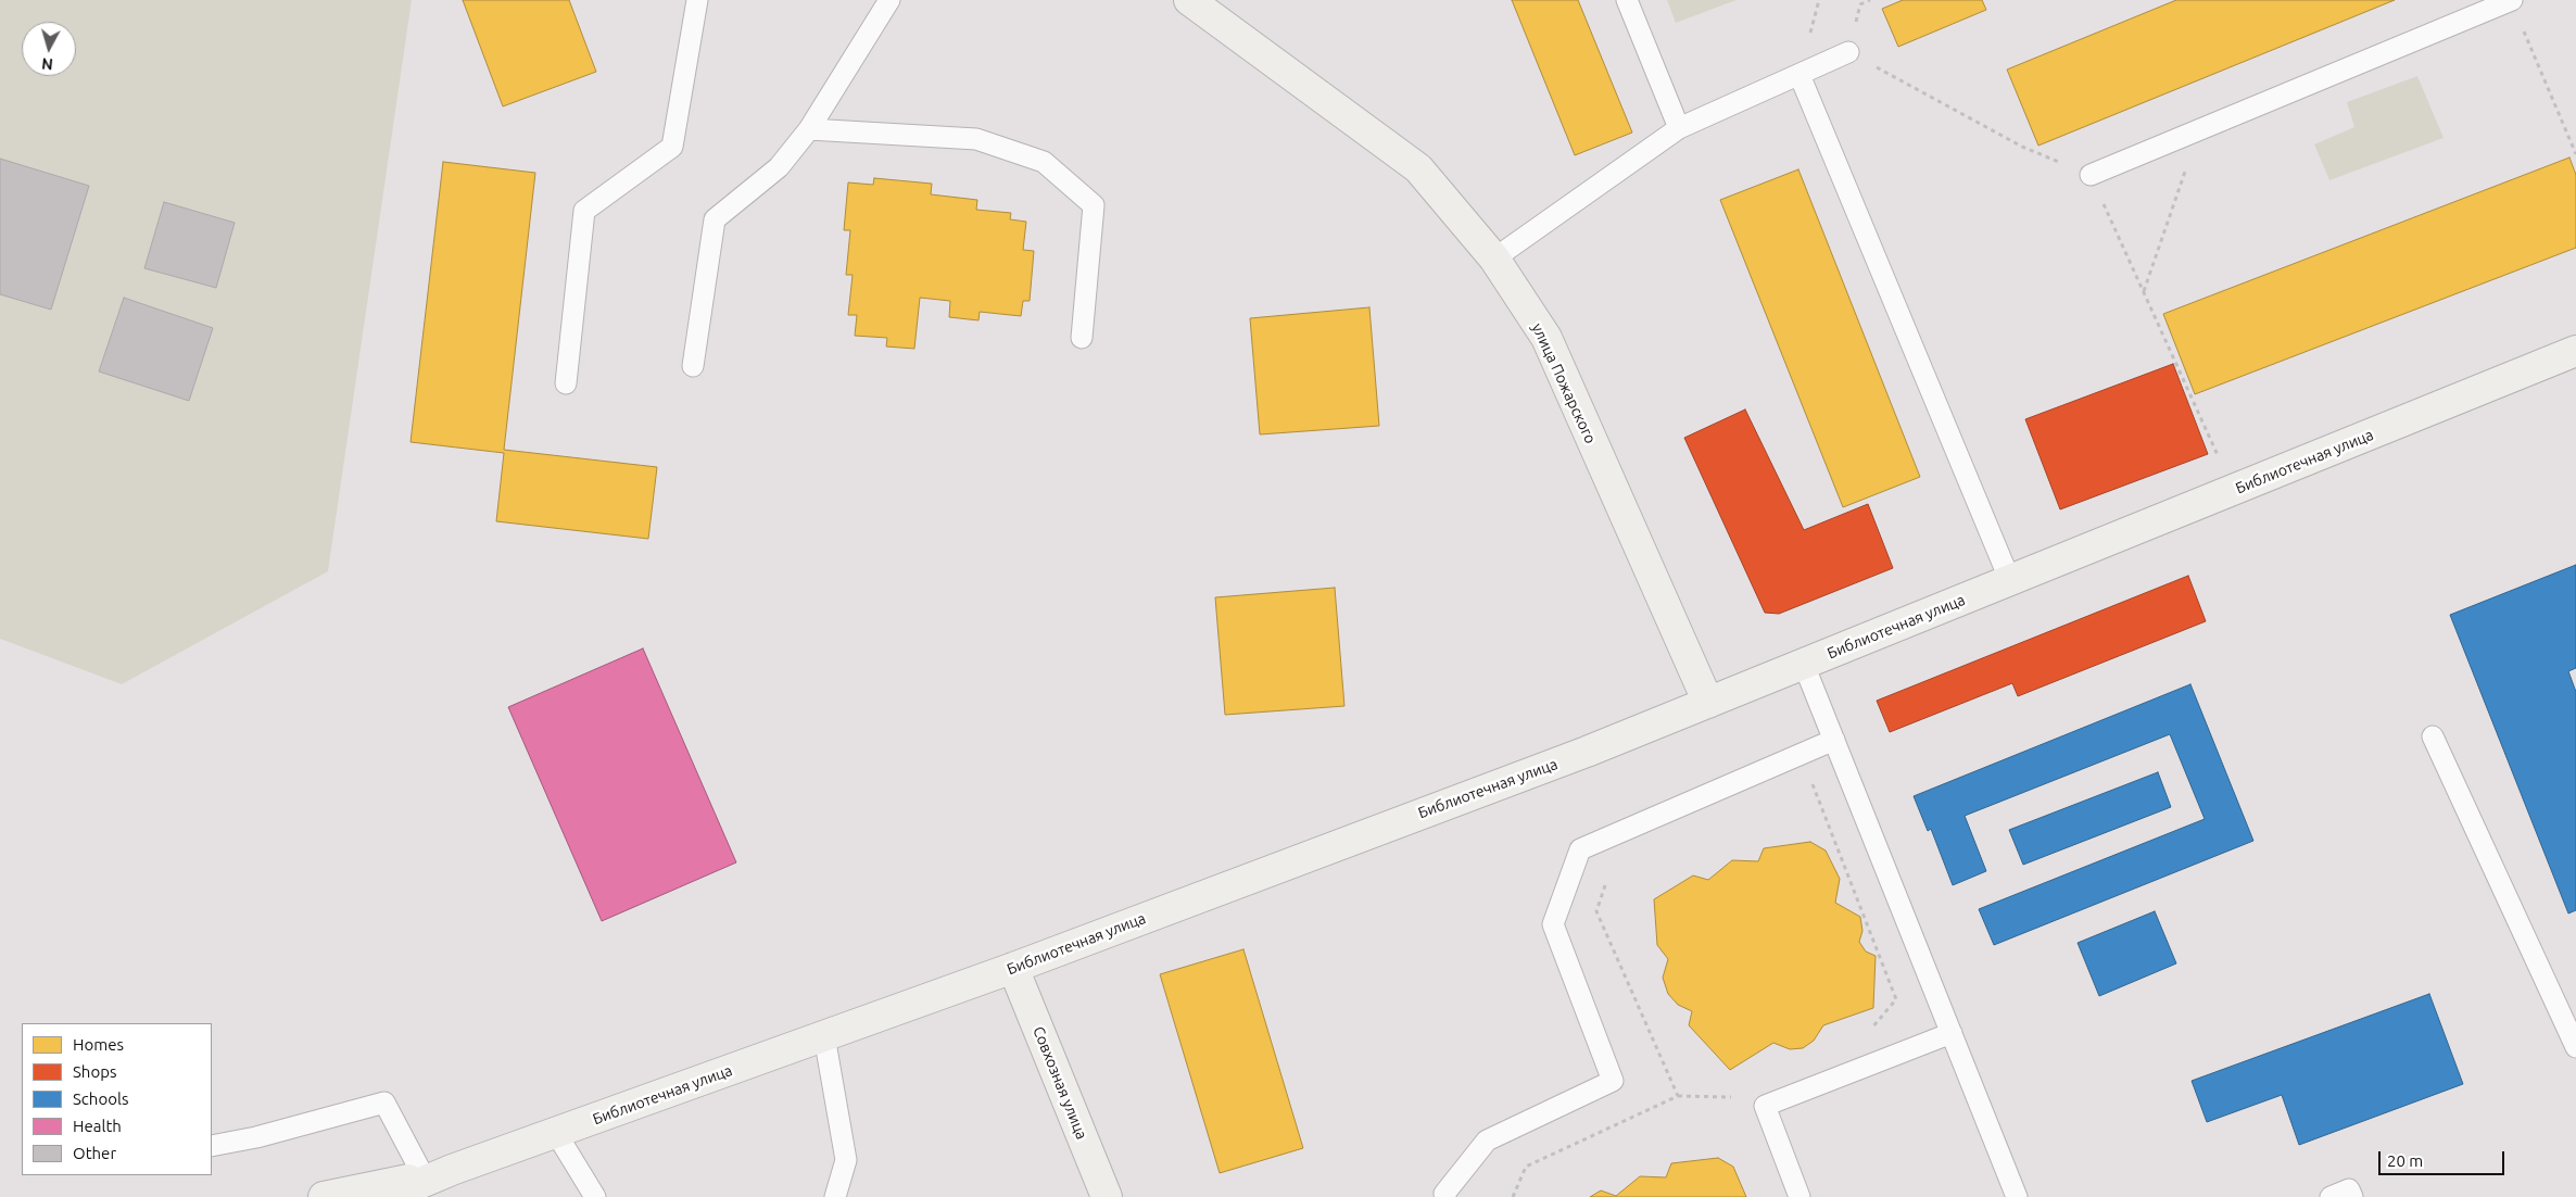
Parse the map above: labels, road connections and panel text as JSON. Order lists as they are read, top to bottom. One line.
{"streets":{"street":["улица Пожарского","Библиотечная улица","Совхозная улица"]},"crossings":[["улица Пожарского","Библиотечная улица"],["Библиотечная улица","Совхозная улица"]],"legend":["Homes","Shops","Schools","Health","Other"],"scale_bar":"20 m","north":"bottom"}
